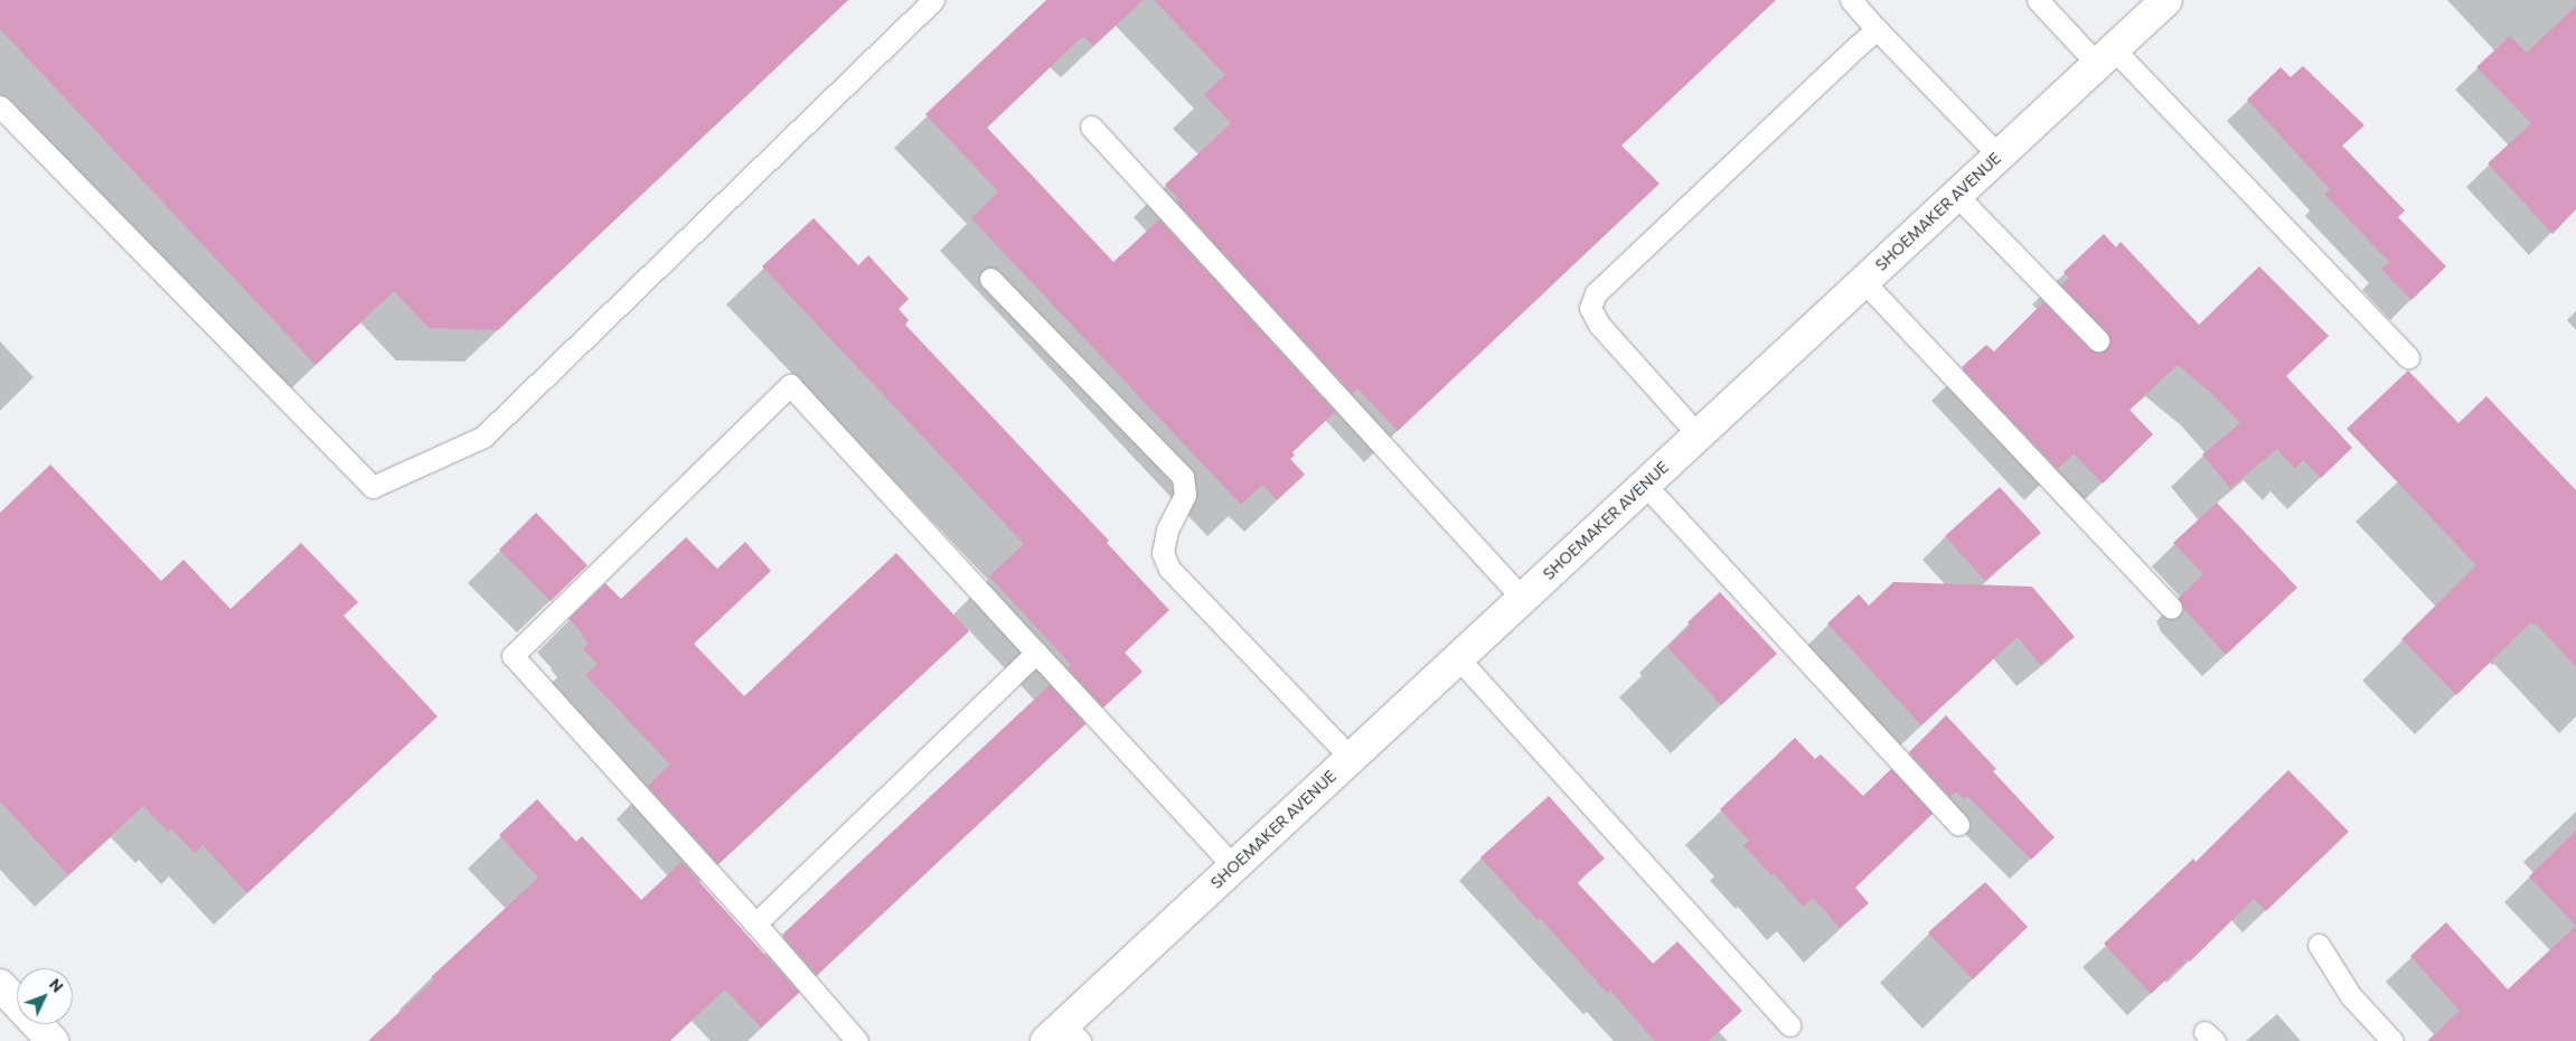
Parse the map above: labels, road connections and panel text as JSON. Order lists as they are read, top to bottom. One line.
{"streets":{"main road":["SHOEMAKER AVENUE"]},"north":"top right"}
